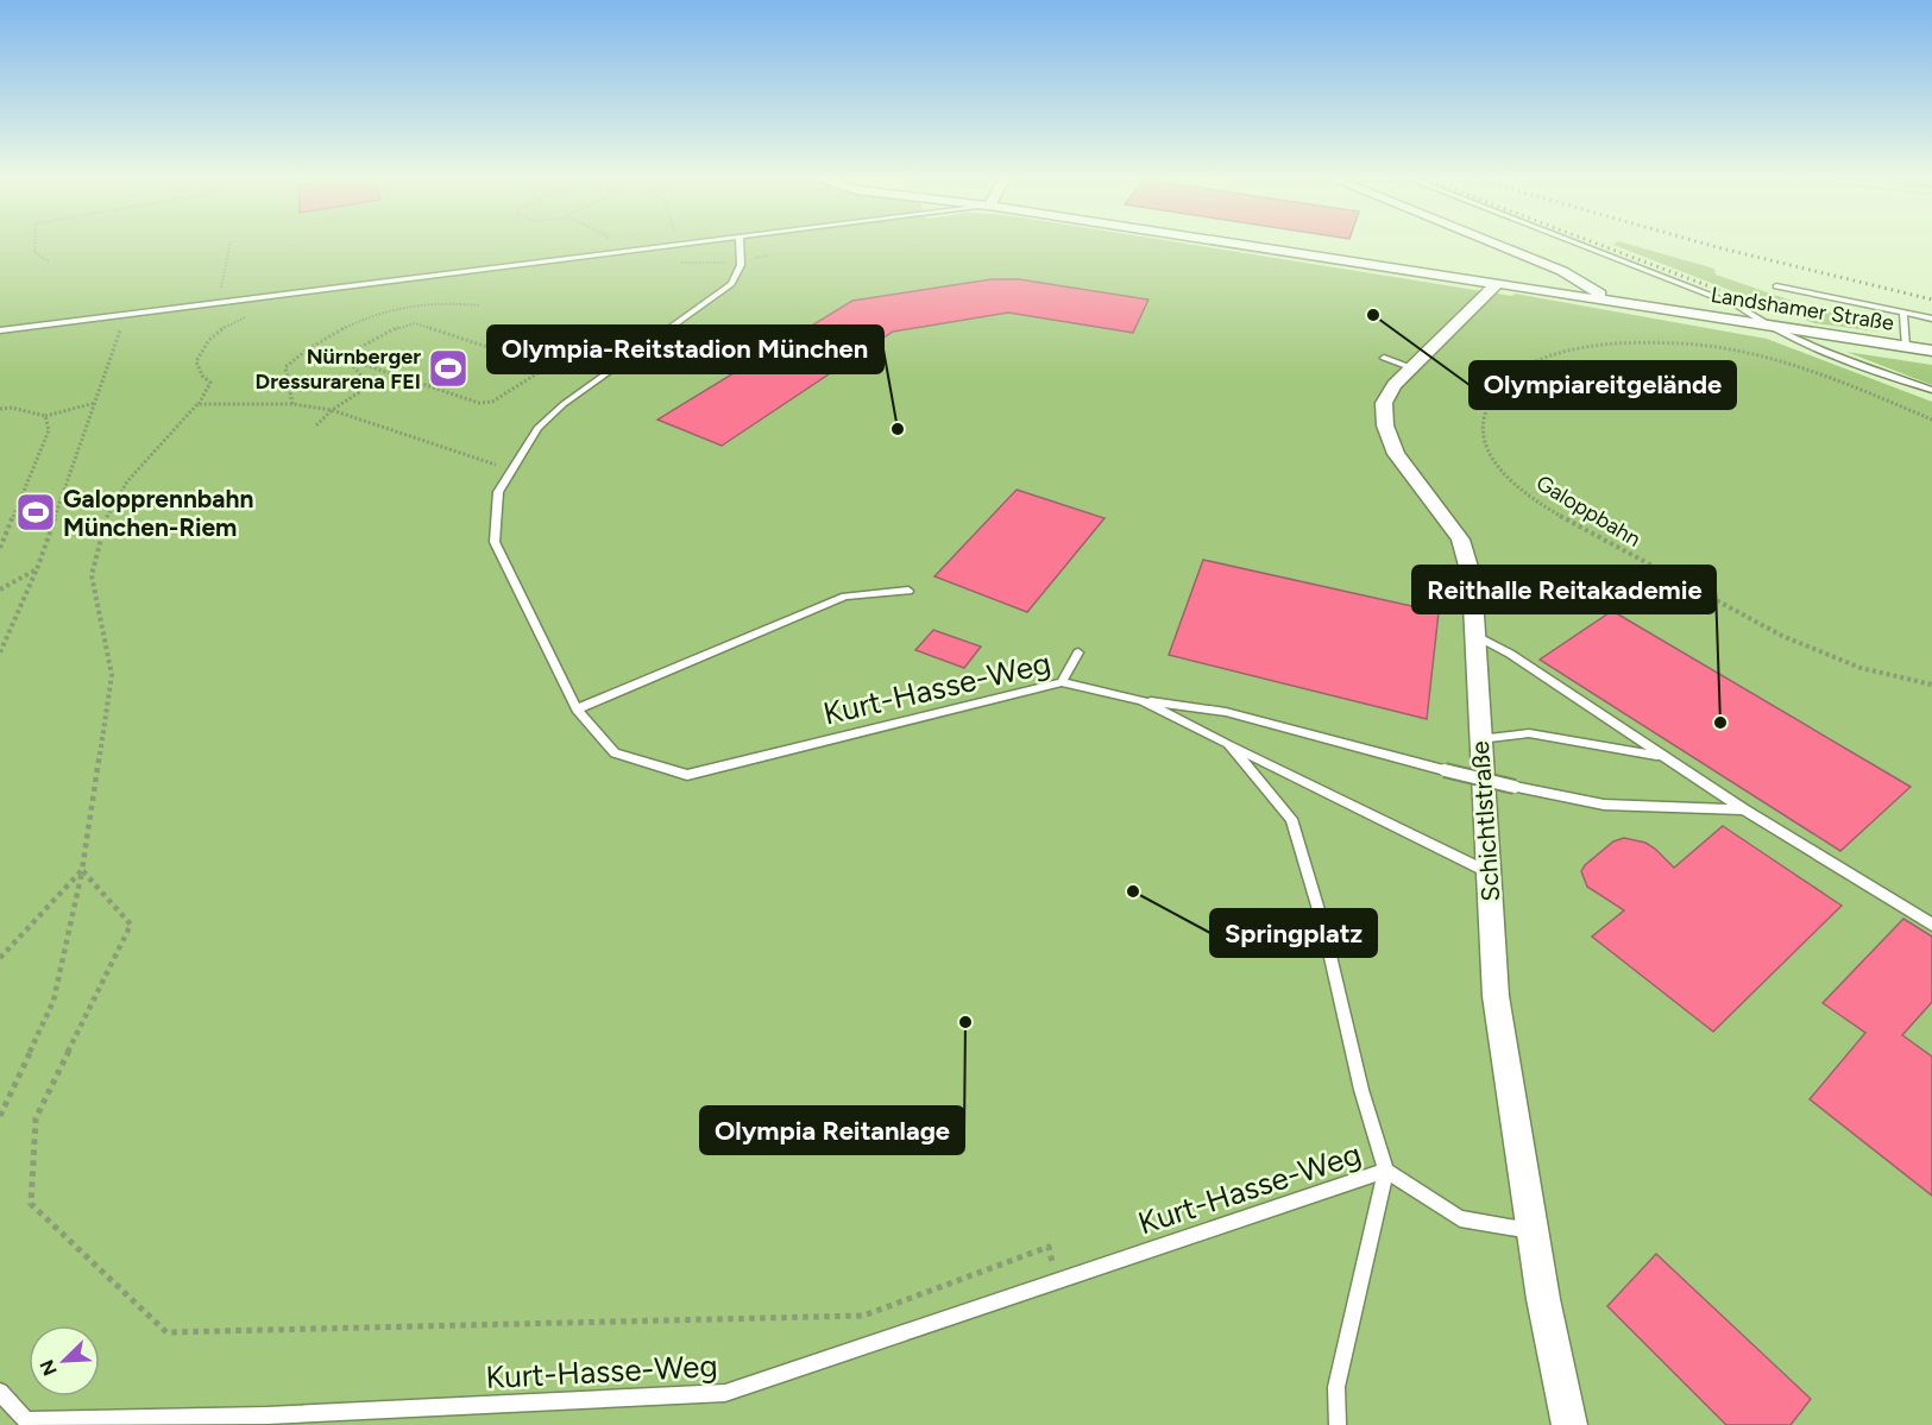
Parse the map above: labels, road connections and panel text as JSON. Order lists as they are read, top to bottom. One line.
{"streets":{"street":["Landshamer Straße","Schichtlstraße"],"lane":["Kurt-Hasse-Weg"],"path":["Galoppbahn"]},"crossings":[["Landshamer Straße","Schichtlstraße"]],"places":{"other":["Olympiareitgelände","Olympia-Reitstadion München","Reithalle Reitakademie","Springplatz","Olympia Reitanlage"],"sports":["Nürnberger Dressurarena FEI","Galopprennbahn München-Riem"]},"north":"bottom left"}
